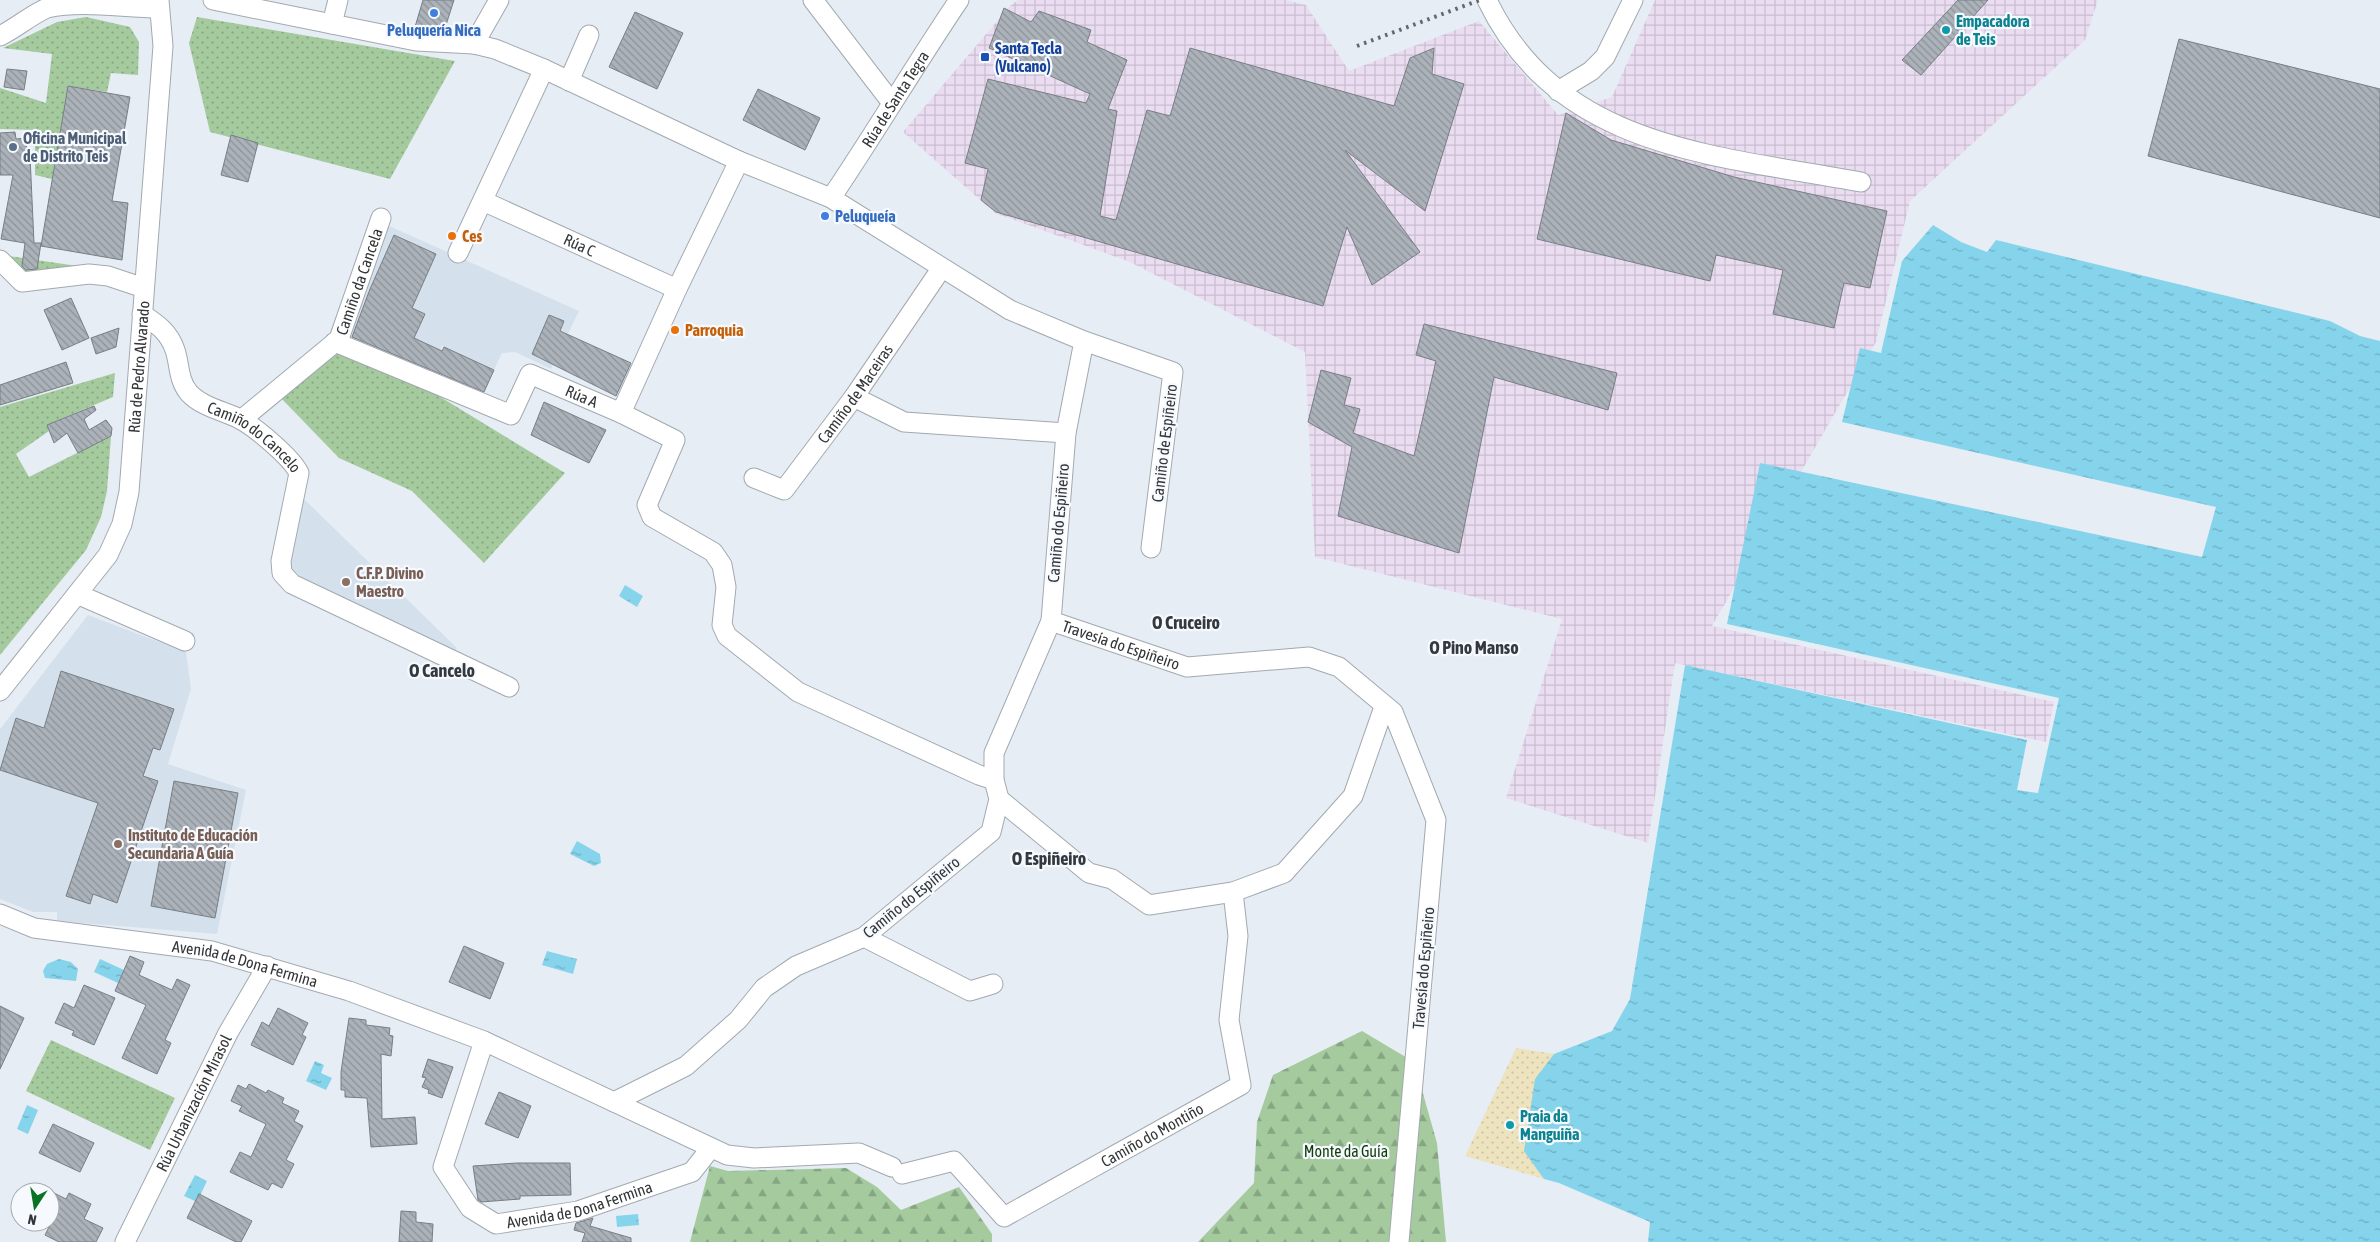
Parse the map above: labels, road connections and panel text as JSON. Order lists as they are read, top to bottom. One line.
{"streets":{"street":["Rúa de Santa Tegra","Rúa C","Camiño da Cancela","Rúa de Pedro Alvarado","Camiño de Maceiras","Rúa A","Camiño do Cancelo","Camiño de Espiñeiro","Camiño do Espiñeiro","Travesía do Espiñeiro","Avenida de Dona Fermina","Rúa Urbanización Mirasol","Camiño do Montiño"]},"crossings":[["Camiño da Cancela","Rúa A"],["Camiño da Cancela","Camiño do Cancelo"],["Rúa de Pedro Alvarado","Camiño do Cancelo"],["Rúa A","Camiño do Espiñeiro"],["Camiño de Espiñeiro","Camiño do Espiñeiro"],["Camiño do Espiñeiro","Travesía do Espiñeiro"],["Camiño do Espiñeiro","Avenida de Dona Fermina"],["Avenida de Dona Fermina","Rúa Urbanización Mirasol"],["Avenida de Dona Fermina","Camiño do Montiño"]],"districts":["O Cruceiro","O Pino Manso","O Cancelo","O Espiñeiro"],"parks":["Monte da Guía"],"places":{"other":["Peluquería Nica","Empacadora de Teis","Oficina Municipal de Distrito Teis","Peluqueía","Ces","Parroquia","C.F.P. Divino Maestro","Instituto de Educación Secundaria A Guía","Praia da Manguiña"],"transit":["Santa Tecla (Vulcano)"]},"north":"bottom"}
